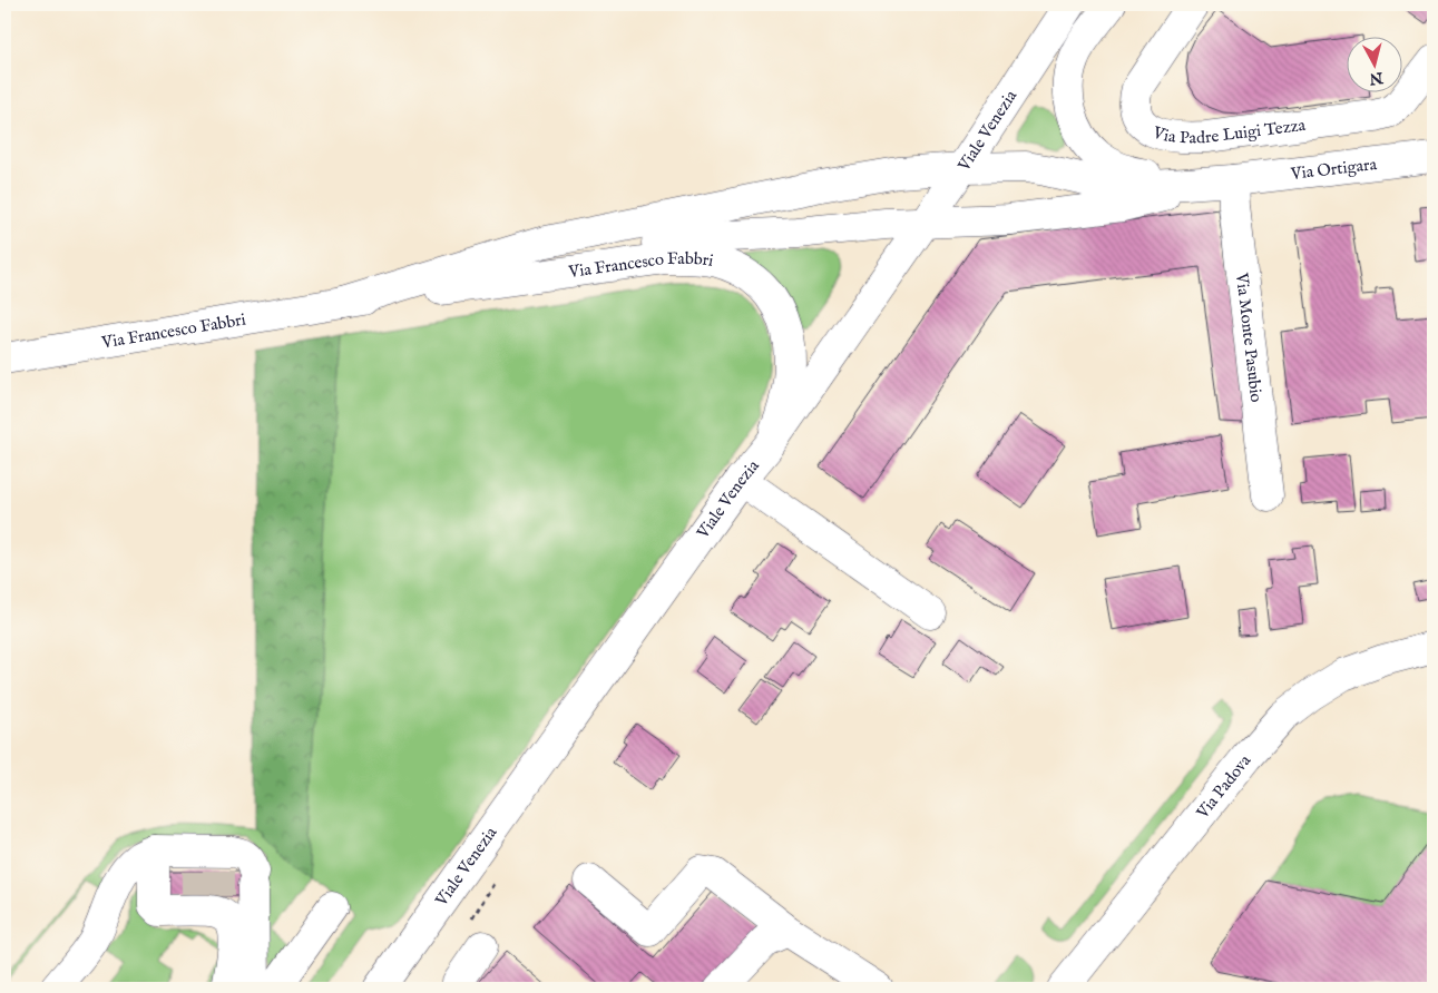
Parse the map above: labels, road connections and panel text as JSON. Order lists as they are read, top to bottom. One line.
{"streets":{"street":["Via Padre Luigi Tezza","Viale Venezia","Via Ortigara","Via Francesco Fabbri","Via Monte Pasubio","Via Padova"]},"crossings":[["Viale Venezia","Via Francesco Fabbri"],["Via Ortigara","Via Francesco Fabbri"],["Via Ortigara","Via Monte Pasubio"],["Via Francesco Fabbri","Via Monte Pasubio"]],"north":"bottom"}
